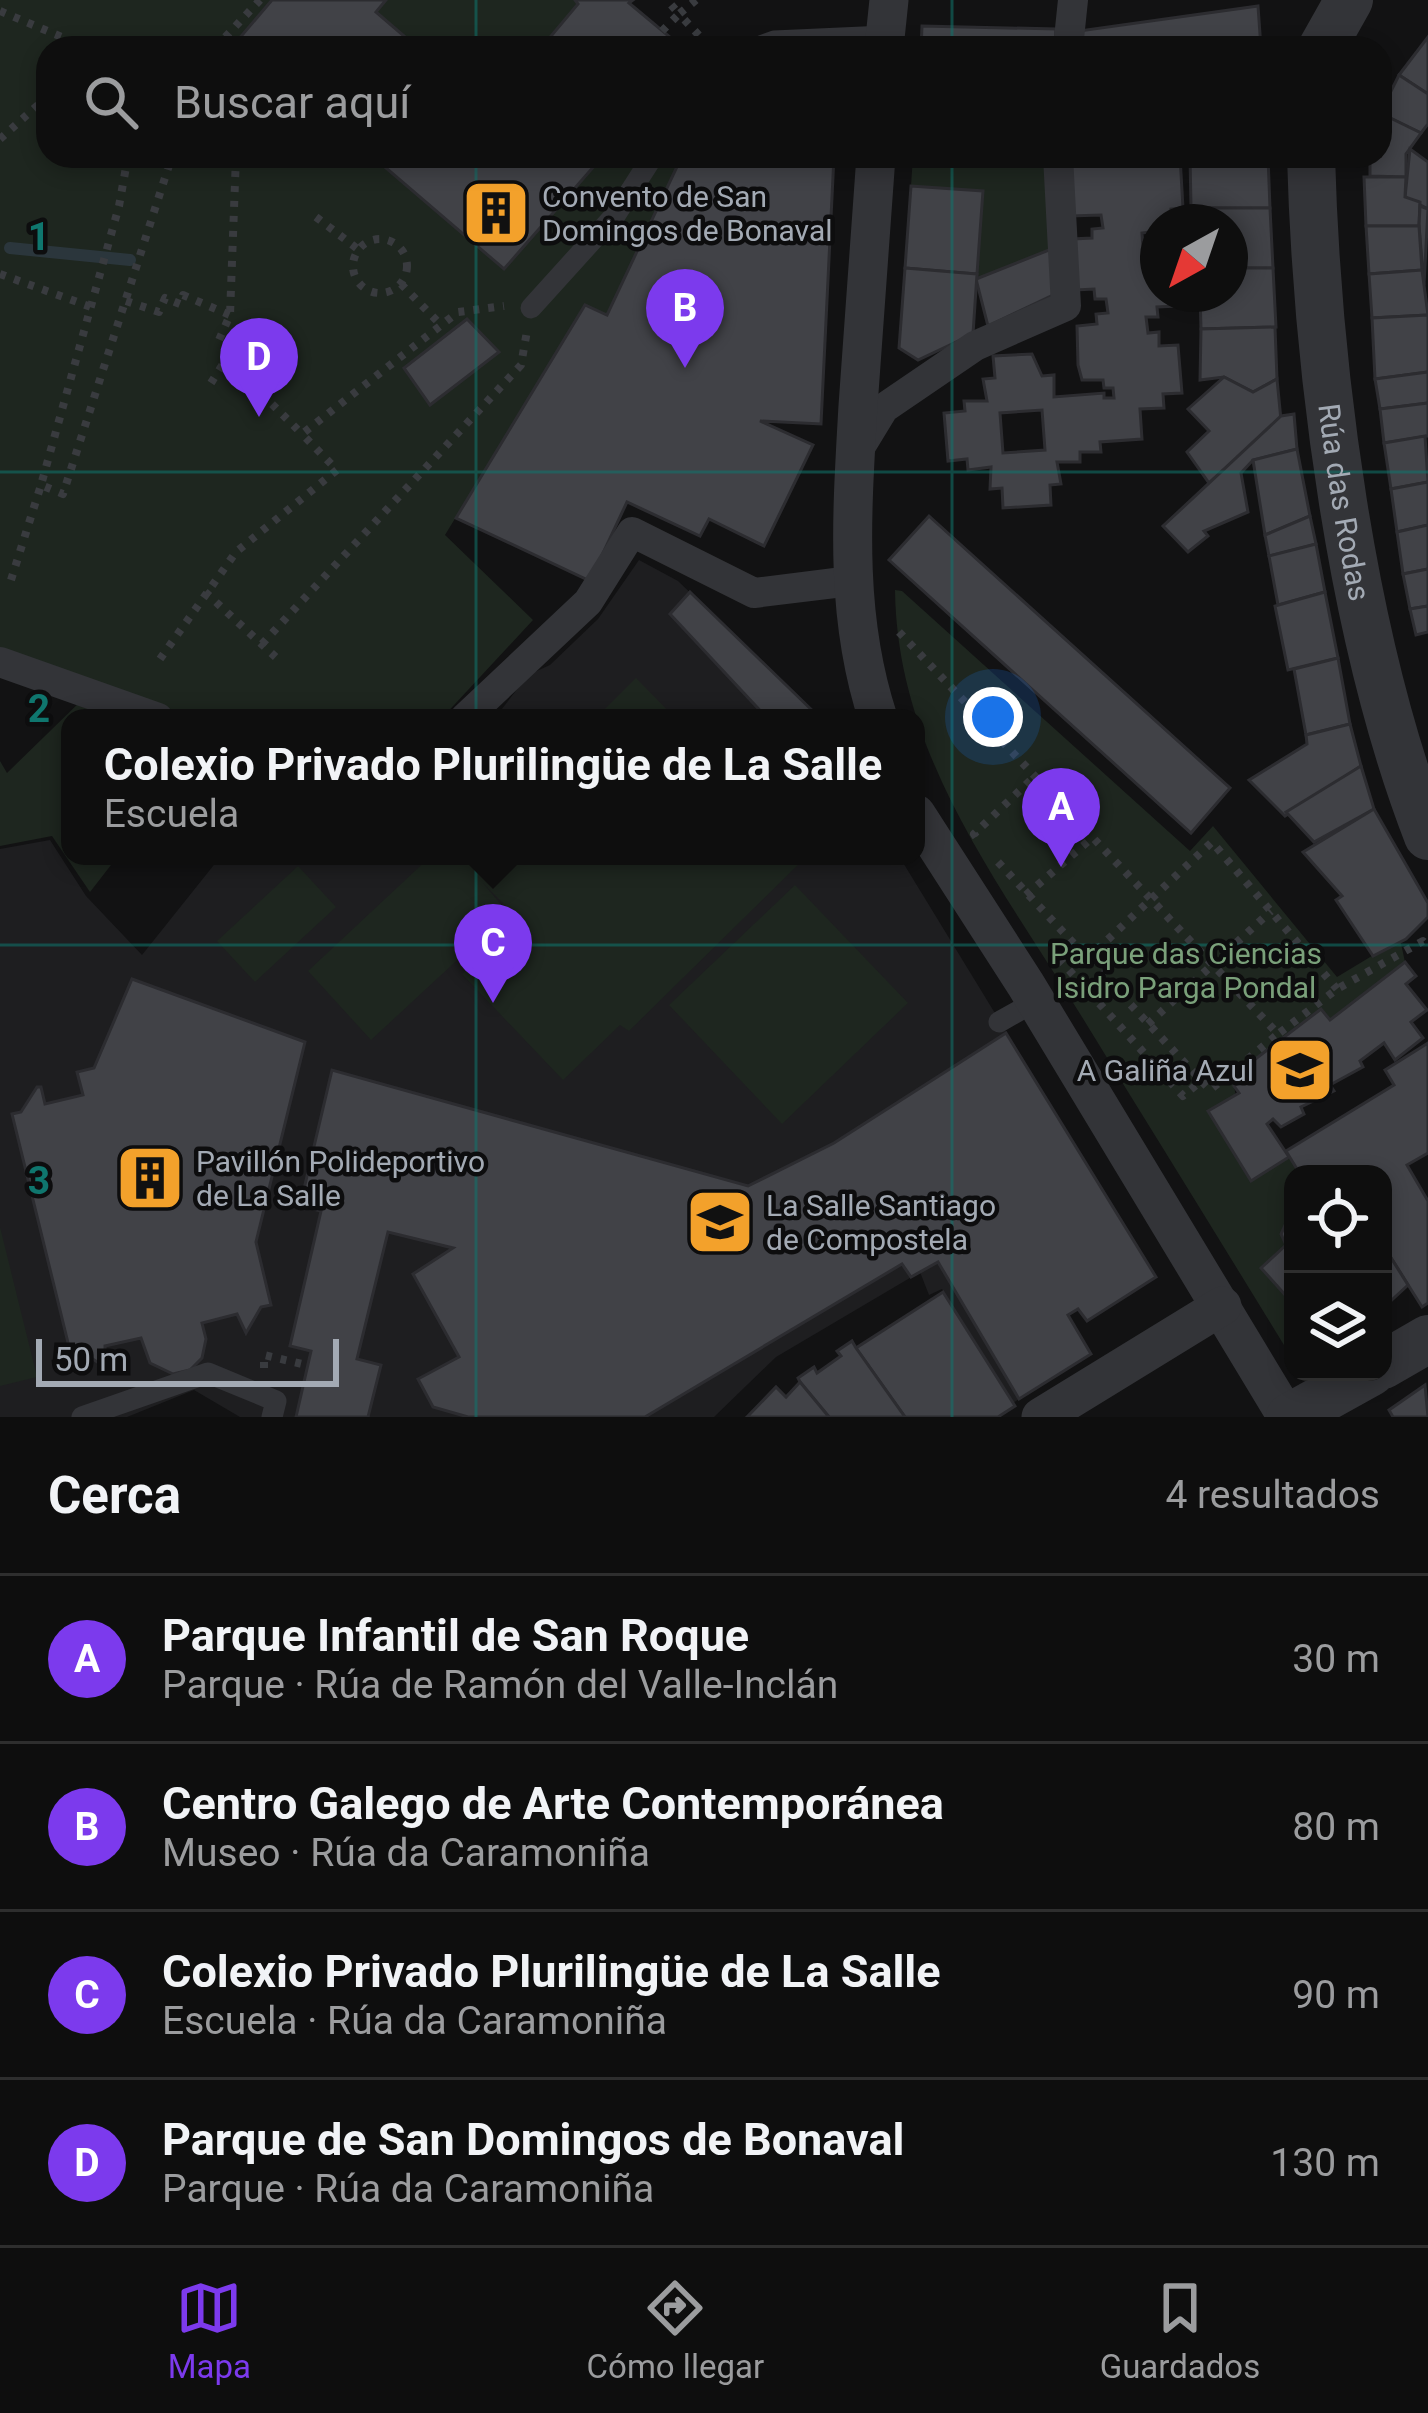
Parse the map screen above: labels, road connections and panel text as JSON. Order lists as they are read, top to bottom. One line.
{"streets":{"street":["Rúa das Rodas"]},"parks":["Parque das Ciencias Isidro Parga Pondal"],"places":{"building":["Convento de San Domingos de Bonaval","Pavillón Polideportivo de La Salle"],"school or university":["A Galiña Azul","La Salle Santiago de Compostela"]},"scale_bar":"50 m","north":"bottom left","page":{"search":"Buscar aquí","pins":["B","D","A","C"],"popup":["Colexio Privado Plurilingüe de La Salle","Escuela"],"scale":"50 m","heading":["Cerca","4 resultados"],"list":[{"mark":"A","name":"Parque Infantil de San Roque","note":"Parque · Rúa de Ramón del Valle-Inclán","value":"30 m"},{"mark":"B","name":"Centro Galego de Arte Contemporánea","note":"Museo · Rúa da Caramoniña","value":"80 m"},{"mark":"C","name":"Colexio Privado Plurilingüe de La Salle","note":"Escuela · Rúa da Caramoniña","value":"90 m"},{"mark":"D","name":"Parque de San Domingos de Bonaval","note":"Parque · Rúa da Caramoniña","value":"130 m"}],"nav":["Mapa","Cómo llegar","Guardados"]},"grid":{"rows":["1","2","3"]}}
